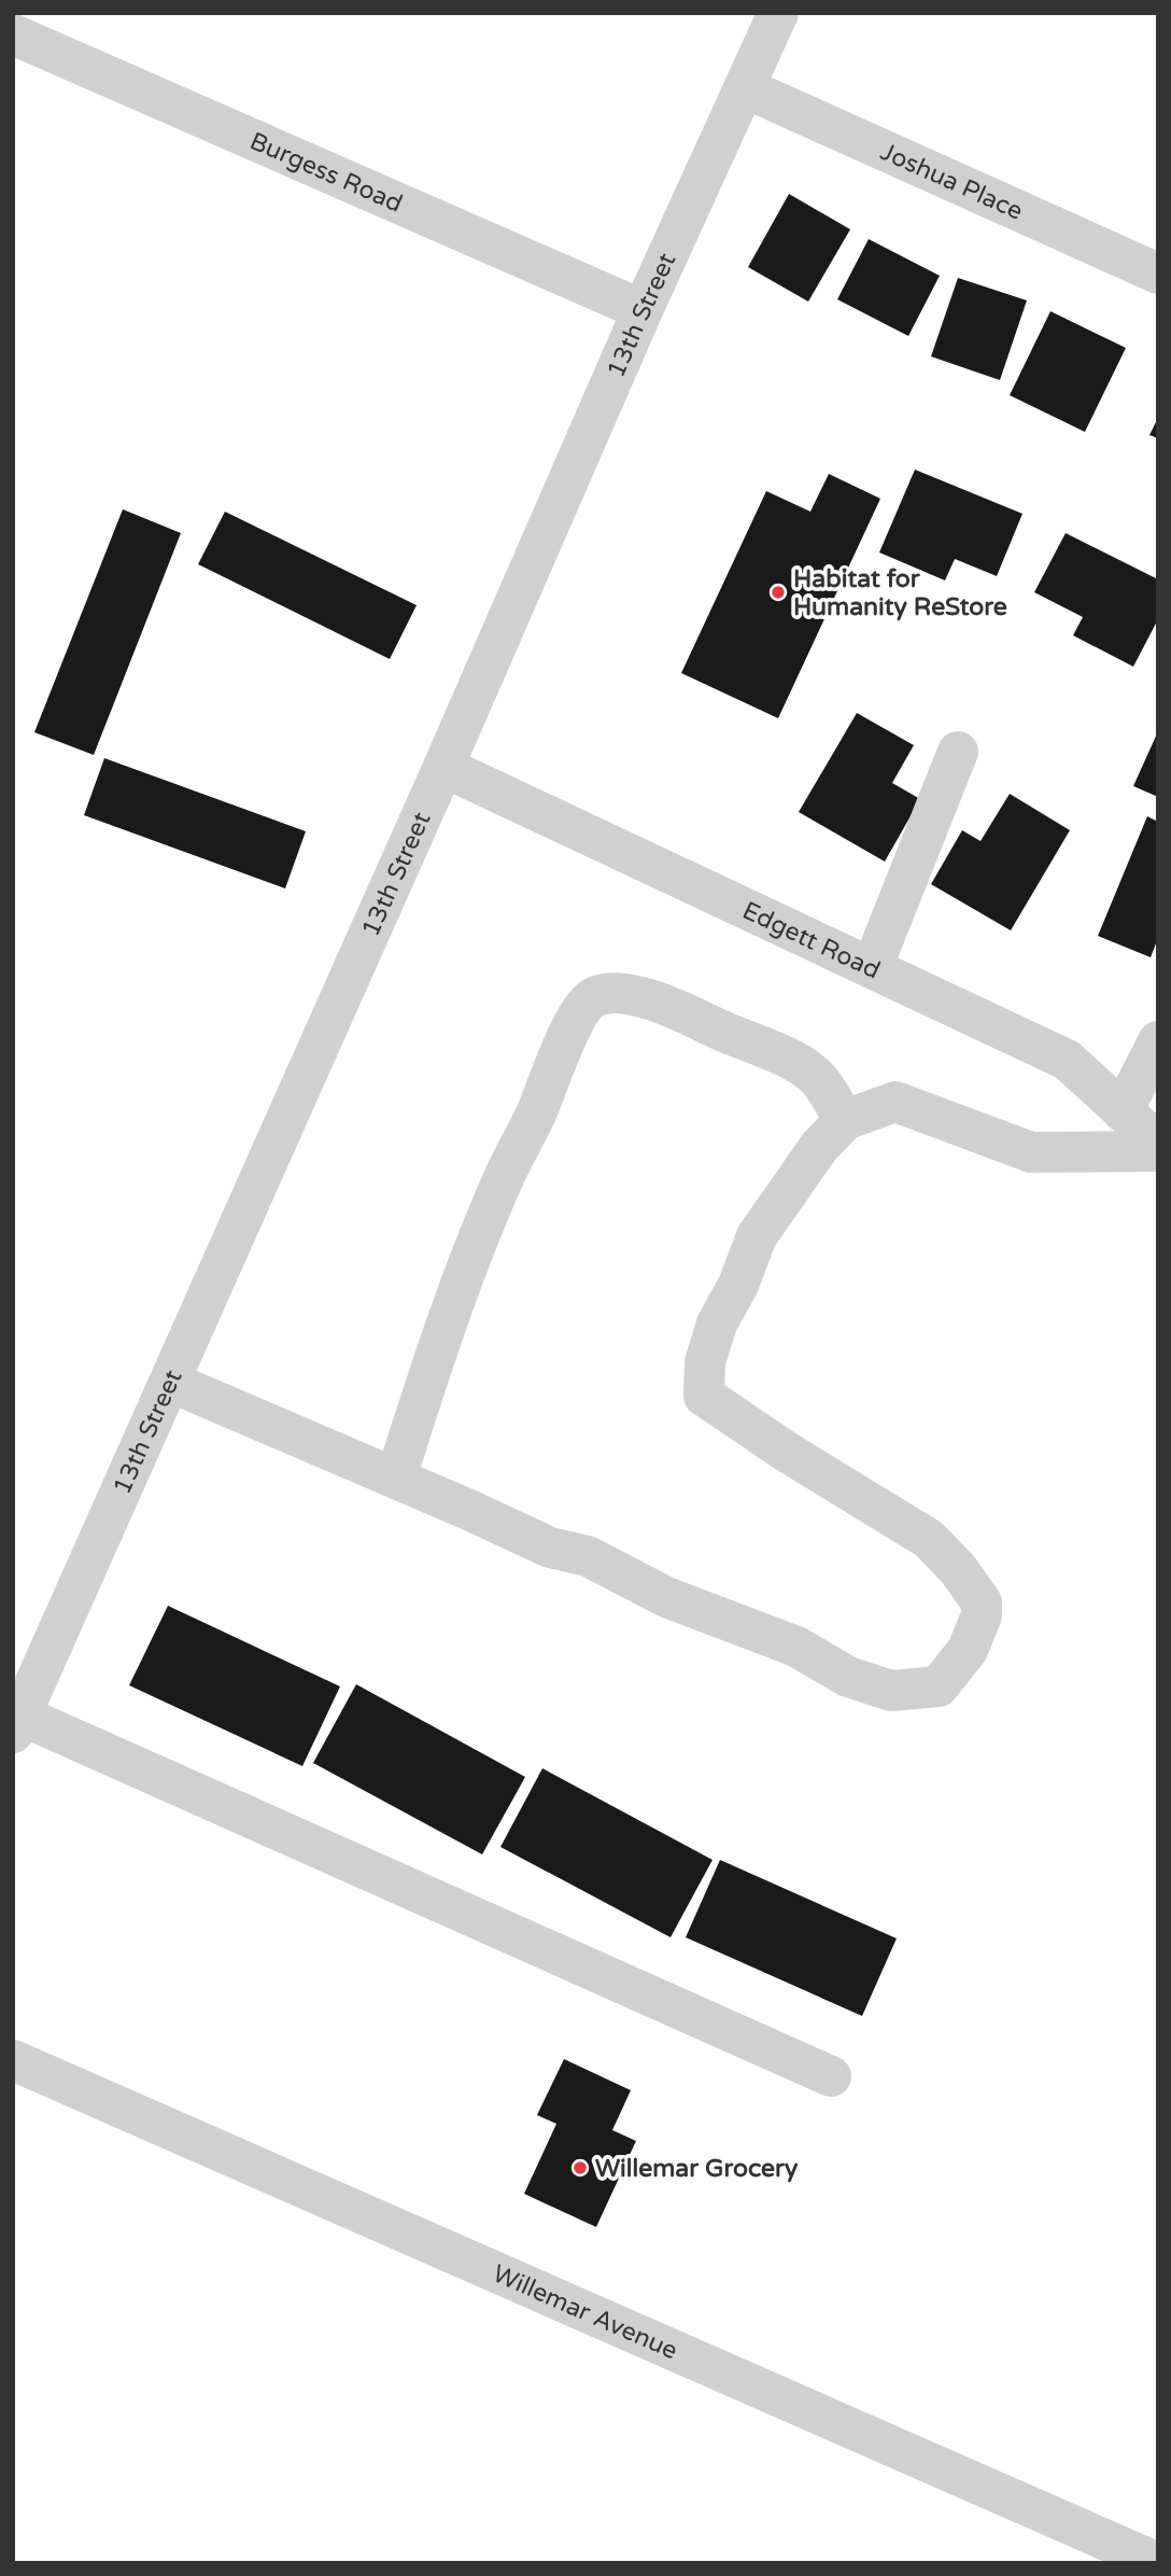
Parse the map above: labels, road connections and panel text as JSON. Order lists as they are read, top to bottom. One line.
{"streets":{"street":["Burgess Road","Joshua Place","13th Street","Edgett Road","Willemar Avenue"]},"crossings":[["Burgess Road","13th Street"],["Joshua Place","13th Street"],["13th Street","Edgett Road"]],"places":["Habitat for Humanity ReStore","Willemar Grocery"]}
